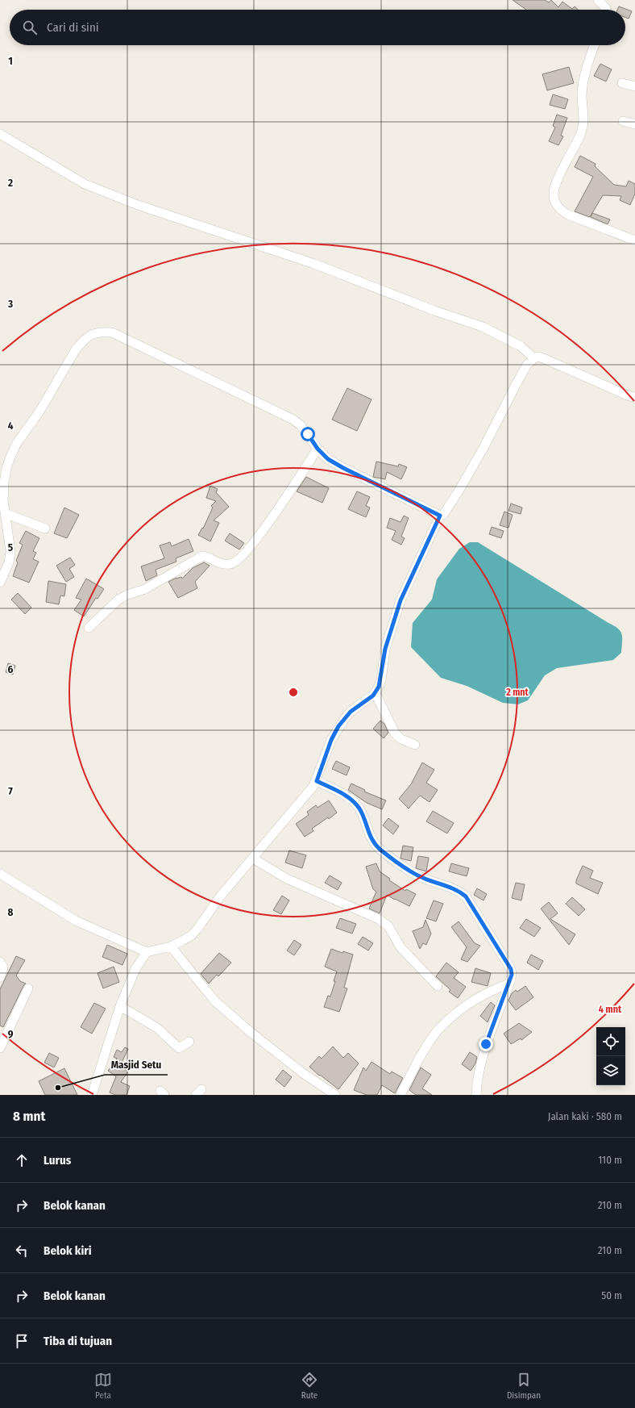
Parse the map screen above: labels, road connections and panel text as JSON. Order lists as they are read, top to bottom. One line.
{"places":["Masjid Setu"],"page":{"search":"Cari di sini","heading":["8 mnt","Jalan kaki · 580 m"],"list":[["Lurus","110 m"],["Belok kanan","210 m"],["Belok kiri","210 m"],["Belok kanan","50 m"],"Tiba di tujuan"],"nav":["Peta","Rute","Disimpan"]},"grid":{"rows":["1","2","3","4","5","6","7","8","9"]},"rings":["2 mnt","4 mnt"]}
